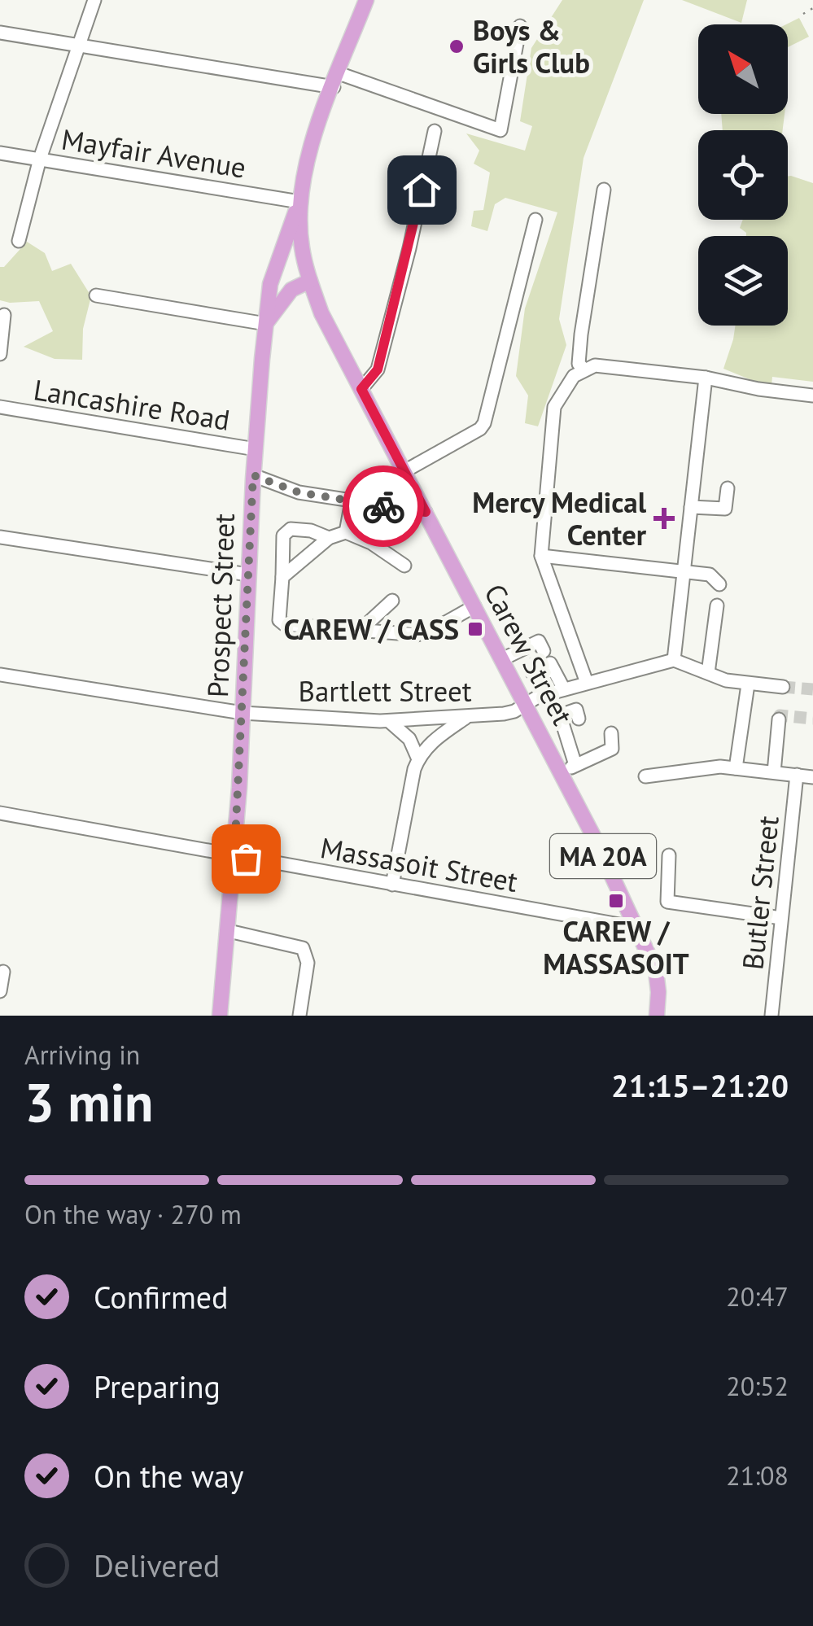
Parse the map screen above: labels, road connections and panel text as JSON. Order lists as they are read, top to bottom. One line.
{"streets":{"main road":["Prospect Street","Carew Street","MA 20A"],"street":["Mayfair Avenue","Lancashire Road","Bartlett Street","Massasoit Street","Butler Street"]},"crossings":[["Mayfair Avenue","Prospect Street"],["Mayfair Avenue","Carew Street"],["Lancashire Road","Prospect Street"],["Prospect Street","Carew Street"],["Prospect Street","Bartlett Street"],["Prospect Street","Massasoit Street"],["Carew Street","Bartlett Street"],["Carew Street","Massasoit Street"]],"places":{"other":["Boys & Girls Club"],"health":["Mercy Medical Center"],"transit":["CAREW / CASS","CAREW / MASSASOIT"]},"north":"top left","page":{"heading":["3 min","Arriving in","21:15–21:20"],"bar":"On the way · 270 m","list":[["Confirmed","20:47"],["Preparing","20:52"],["On the way","21:08"],"Delivered"]}}
